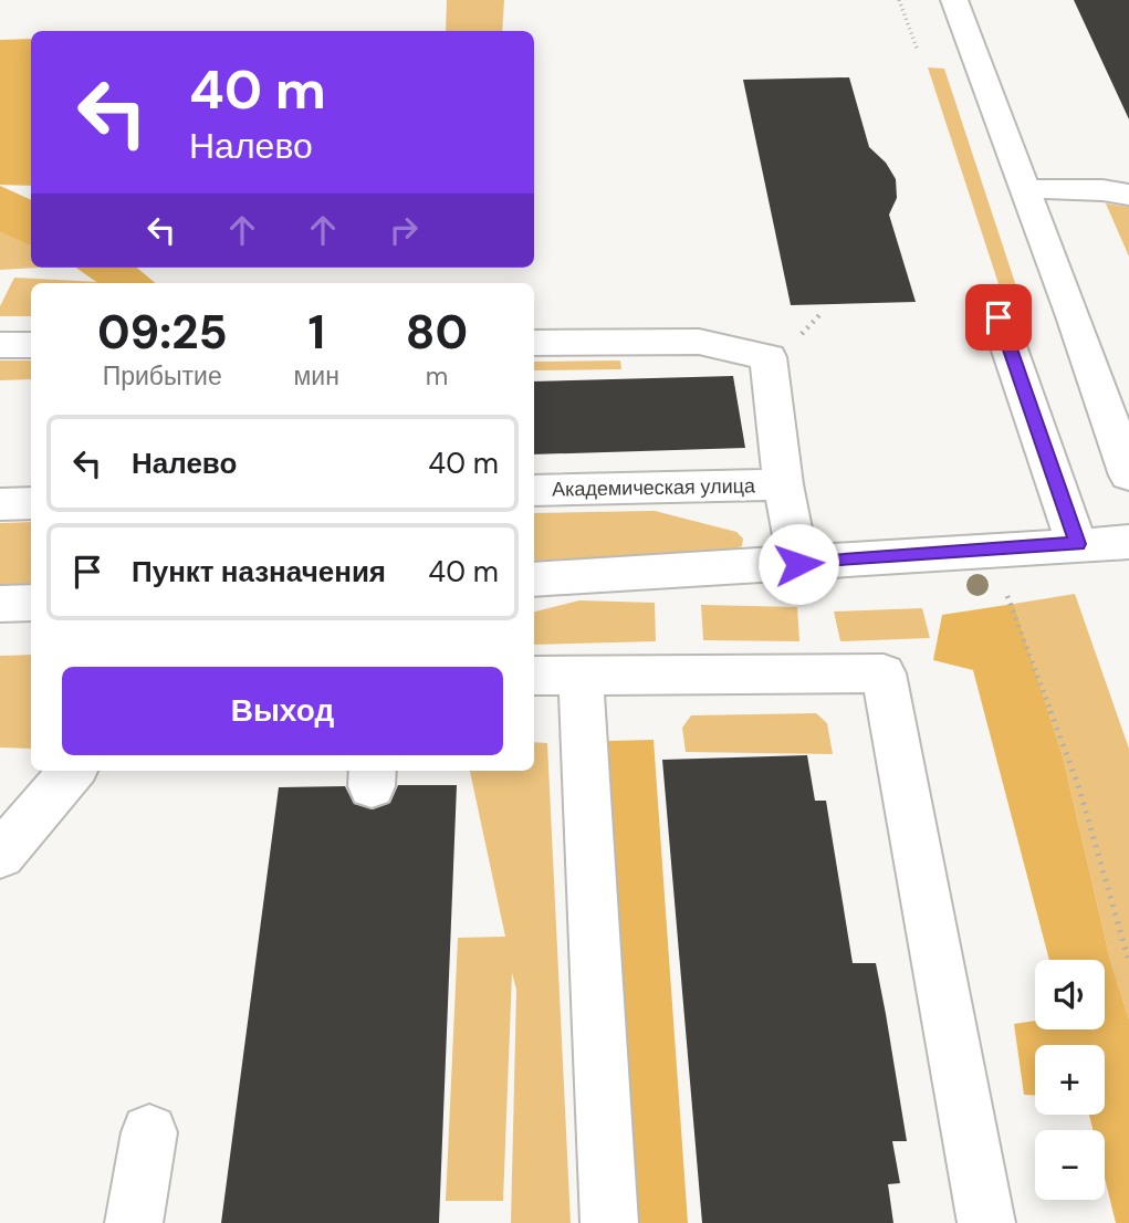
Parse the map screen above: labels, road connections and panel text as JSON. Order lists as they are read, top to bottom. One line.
{"streets":{"street":["Академическая улица"]},"page":{"turn":["40 m","Налево"],"eta":["09:25","Прибытие","1","мин","80","m"],"list":[{"name":"Налево","value":"40 m"},{"name":"Пункт назначения","value":"40 m"}],"buttons":"Выход","map_buttons":["+","−"]}}
